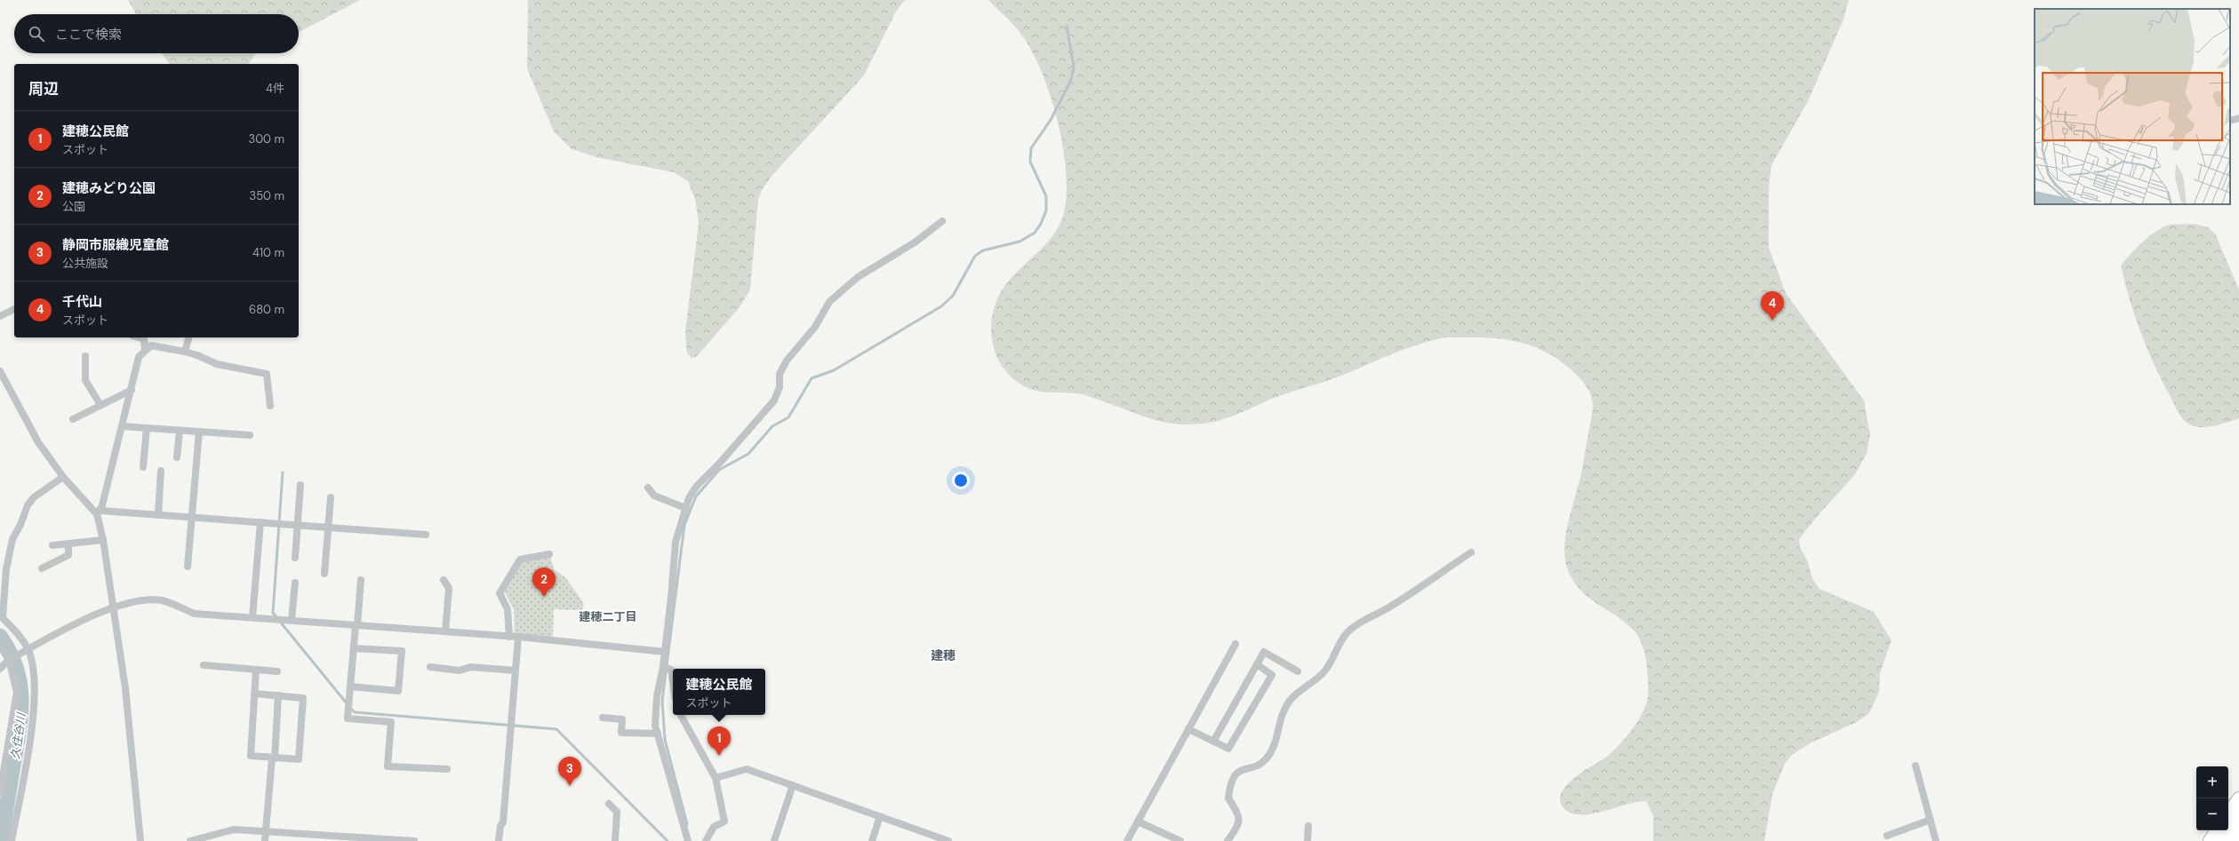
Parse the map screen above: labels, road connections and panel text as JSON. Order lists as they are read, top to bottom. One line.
{"districts":["建穂二丁目","建穂"],"water":["久住谷川"],"page":{"search":"ここで検索","heading":["周辺","4件"],"list":[{"mark":"1","name":"建穂公民館","note":"スポット","value":"300 m"},{"mark":"2","name":"建穂みどり公園","note":"公園","value":"350 m"},{"mark":"3","name":"静岡市服織児童館","note":"公共施設","value":"410 m"},{"mark":"4","name":"千代山","note":"スポット","value":"680 m"}],"pins":["4","2","1","3"],"popup":["建穂公民館","スポット"],"map_buttons":["+","−"]}}
